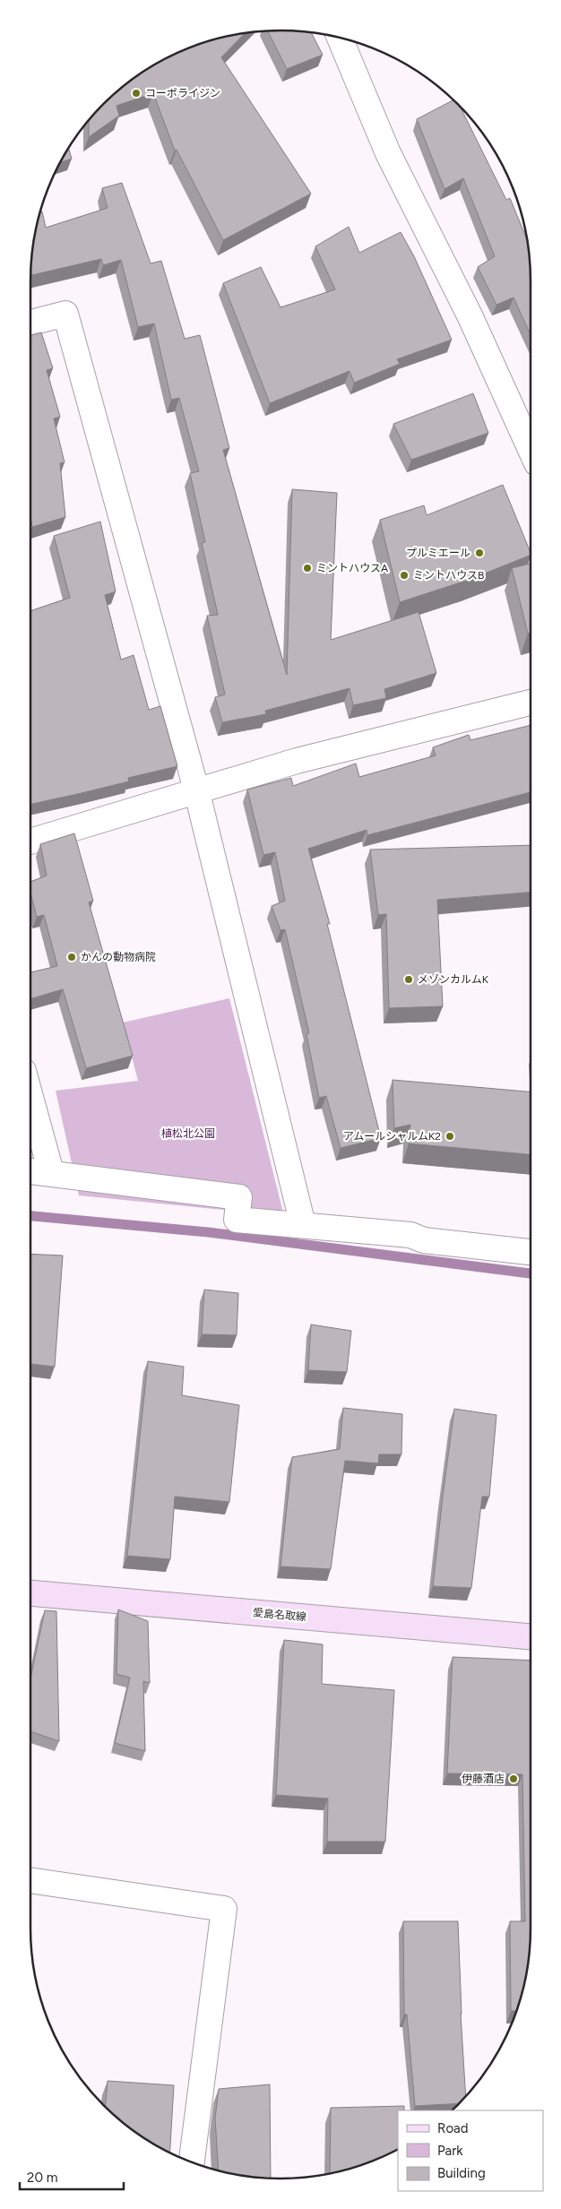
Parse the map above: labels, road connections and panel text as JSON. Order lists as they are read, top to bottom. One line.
{"streets":{"main road":["愛島名取線"]},"parks":["植松北公園"],"places":["コーポライジン","プルミエール","ミントハウスA","ミントハウスB","かんの動物病院","メゾンカルムK","アムールシャルムK2","伊藤酒店"],"legend":["Road","Park","Building"],"scale_bar":"20 m"}
